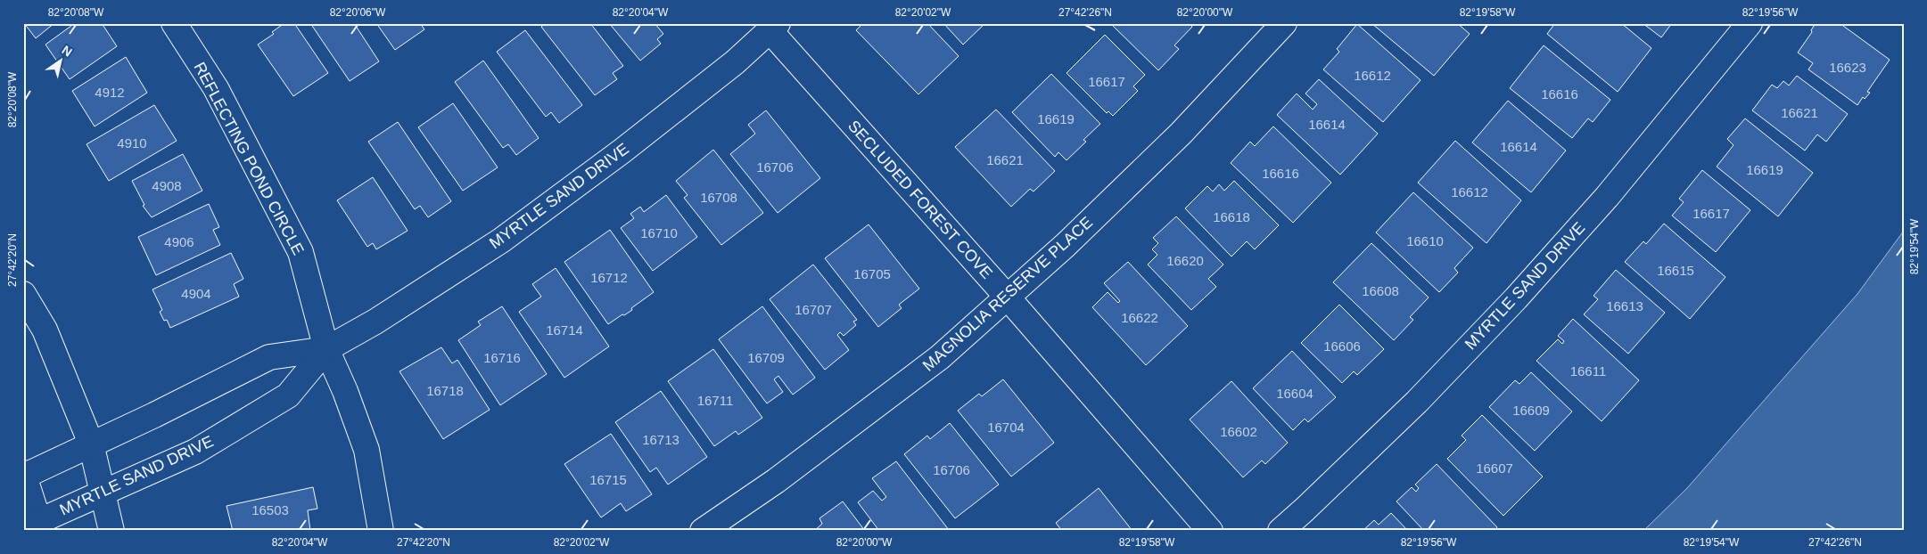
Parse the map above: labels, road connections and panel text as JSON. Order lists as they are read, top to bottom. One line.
{"streets":{"street":["REFLECTING POND CIRCLE","MYRTLE SAND DRIVE","SECLUDED FOREST COVE","MAGNOLIA RESERVE PLACE"]},"crossings":[["REFLECTING POND CIRCLE","MYRTLE SAND DRIVE"],["MYRTLE SAND DRIVE","SECLUDED FOREST COVE"],["SECLUDED FOREST COVE","MAGNOLIA RESERVE PLACE"]],"house_numbers":["16623","16612","16617","4912","16616","16621","16619","16614","4910","16614","16621","16706","16619","16616","4908","16612","16708","16617","16618","16710","16610","4906","16620","16615","16705","16712","16608","4904","16613","16707","16622","16714","16606","16716","16709","16611","16718","16604","16711","16609","16704","16602","16713","16607","16706","16715","16503"],"north":"top right","coordinates":["82°20'08\"W","82°20'06\"W","82°20'04\"W","82°20'02\"W","27°42'26\"N","82°20'00\"W","82°19'58\"W","82°19'56\"W","82°19'54\"W","27°42'20\"N"]}
